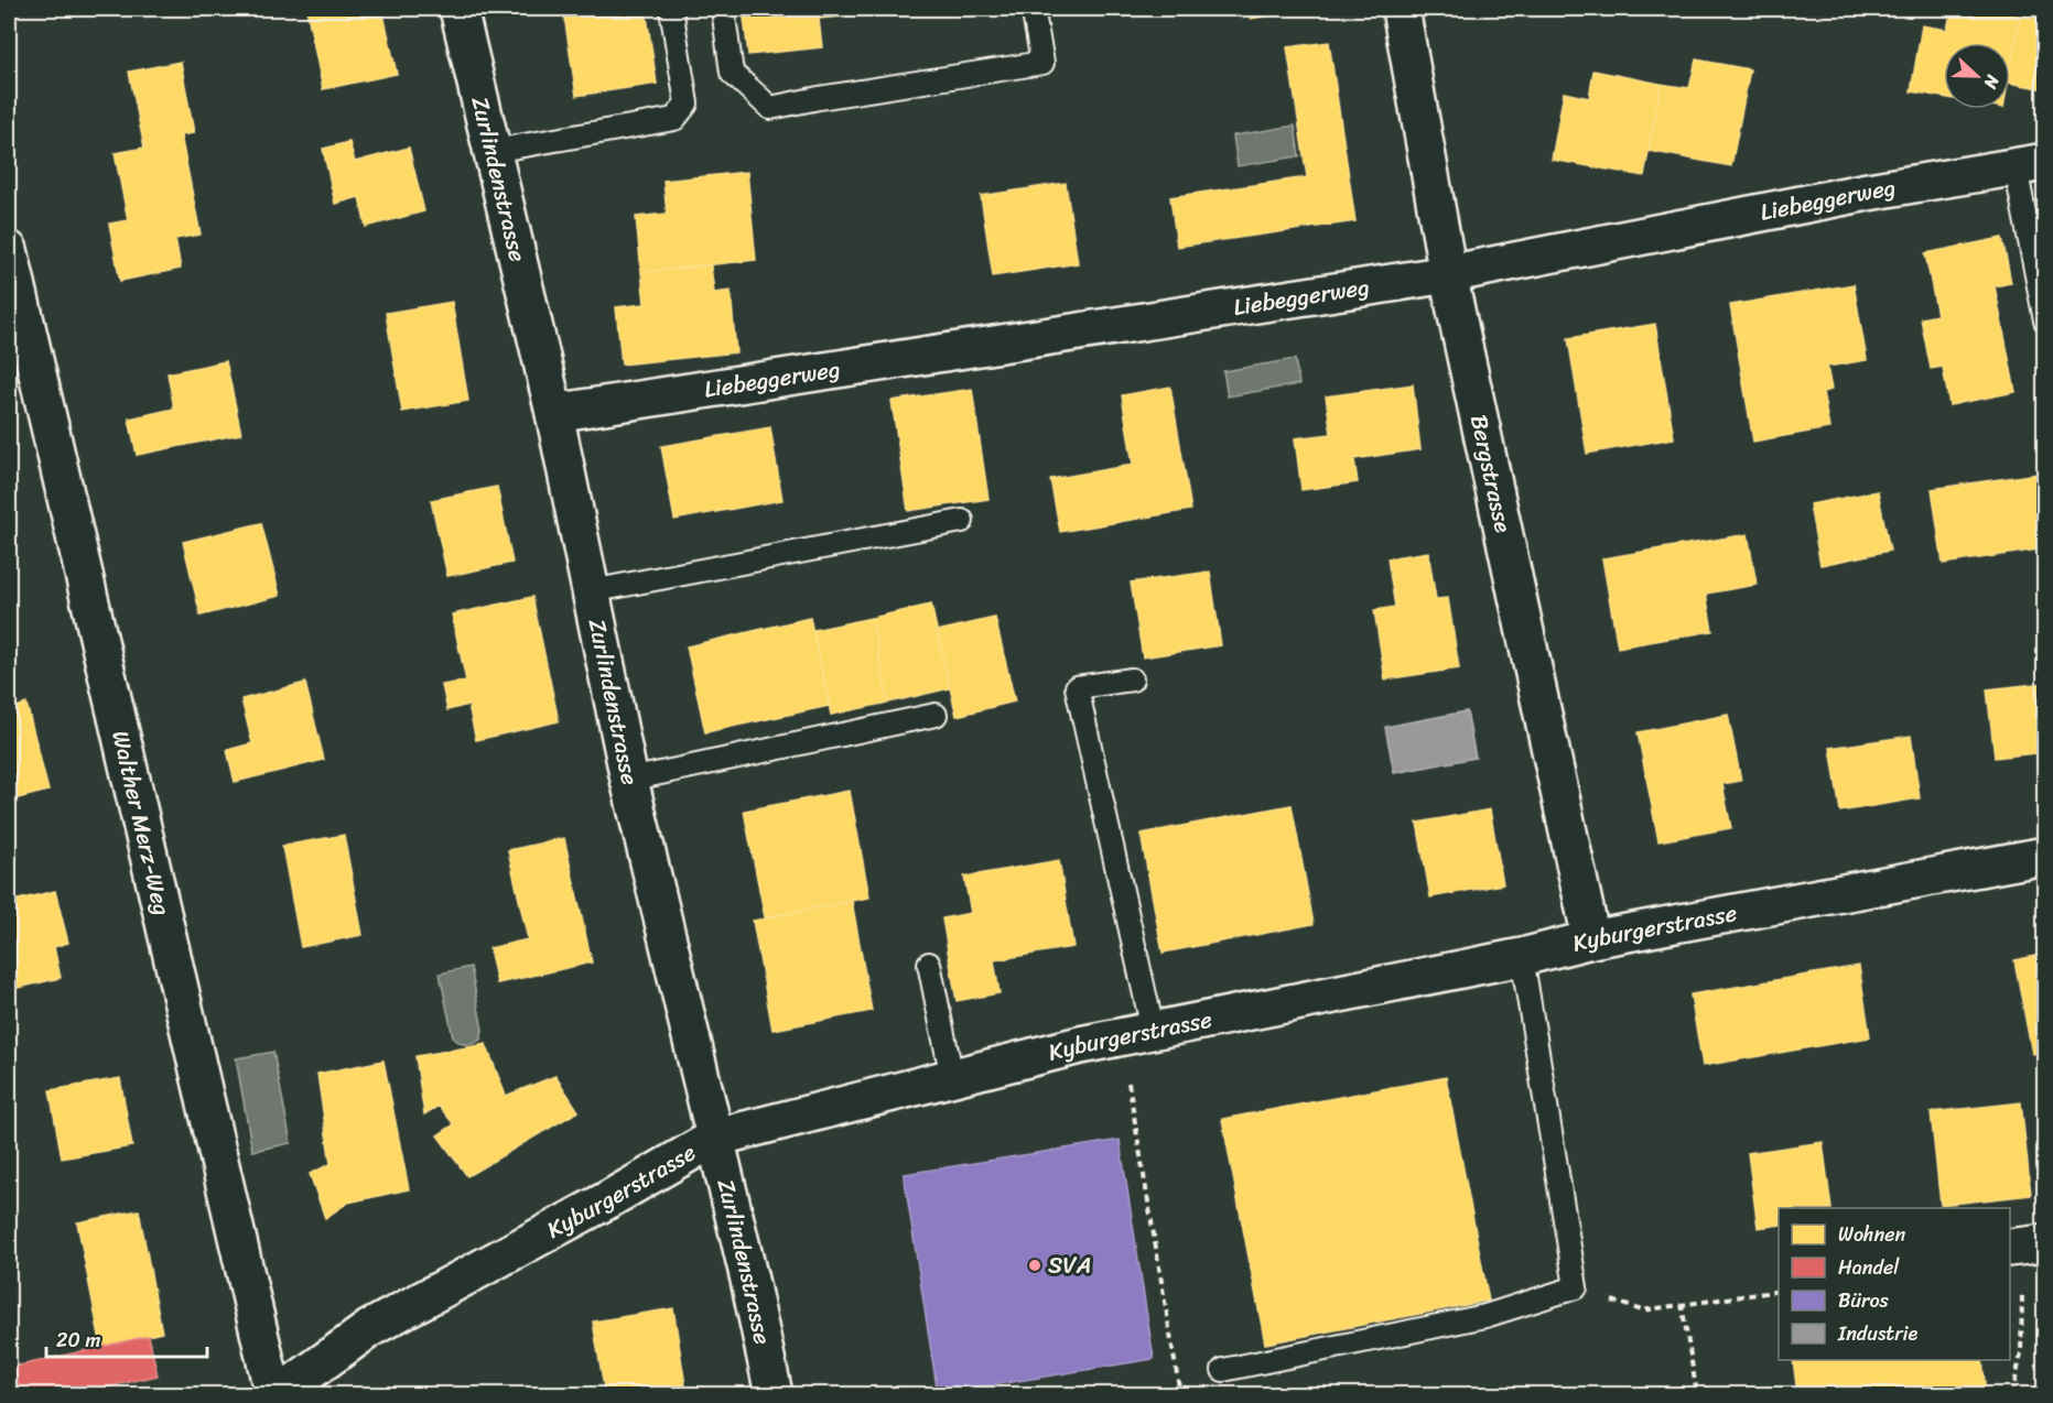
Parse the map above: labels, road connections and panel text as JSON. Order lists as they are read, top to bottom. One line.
{"streets":{"street":["Zurlindenstrasse","Liebeggerweg","Bergstrasse","Walther Merz-Weg","Kyburgerstrasse"]},"crossings":[["Zurlindenstrasse","Liebeggerweg"],["Zurlindenstrasse","Kyburgerstrasse"],["Liebeggerweg","Bergstrasse"],["Bergstrasse","Kyburgerstrasse"]],"places":["SVA"],"legend":["Wohnen","Handel","Büros","Industrie"],"scale_bar":"20 m","north":"right"}
